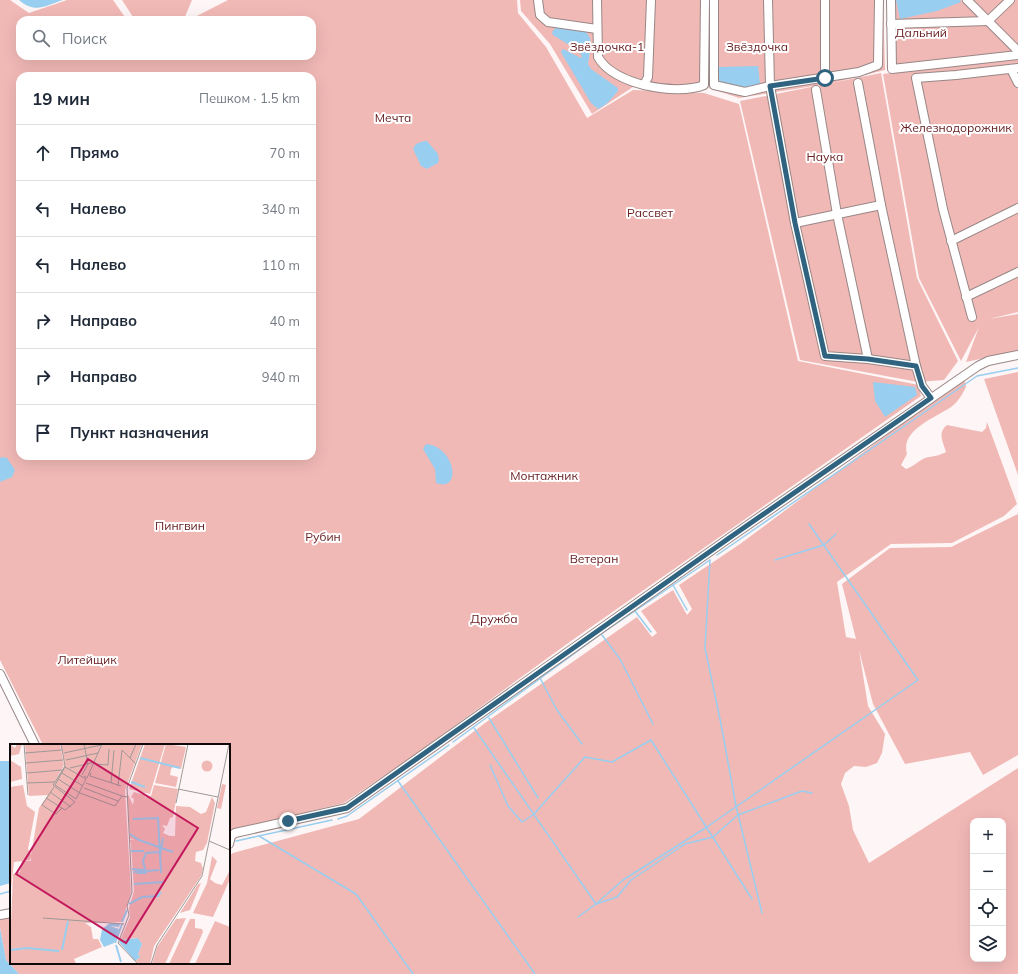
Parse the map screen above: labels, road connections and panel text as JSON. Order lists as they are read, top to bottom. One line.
{"parks":["Дальний","Звёздочка-1","Звёздочка","Мечта","Железнодорожник","Наука","Рассвет","Монтажник","Пингвин","Рубин","Ветеран","Дружба","Литейщик"],"page":{"search":"Поиск","heading":["19 мин","Пешком · 1.5 km"],"list":[["Прямо","70 m"],["Налево","340 m"],["Налево","110 m"],["Направо","40 m"],["Направо","940 m"],"Пункт назначения"],"map_buttons":["+","−"]}}
